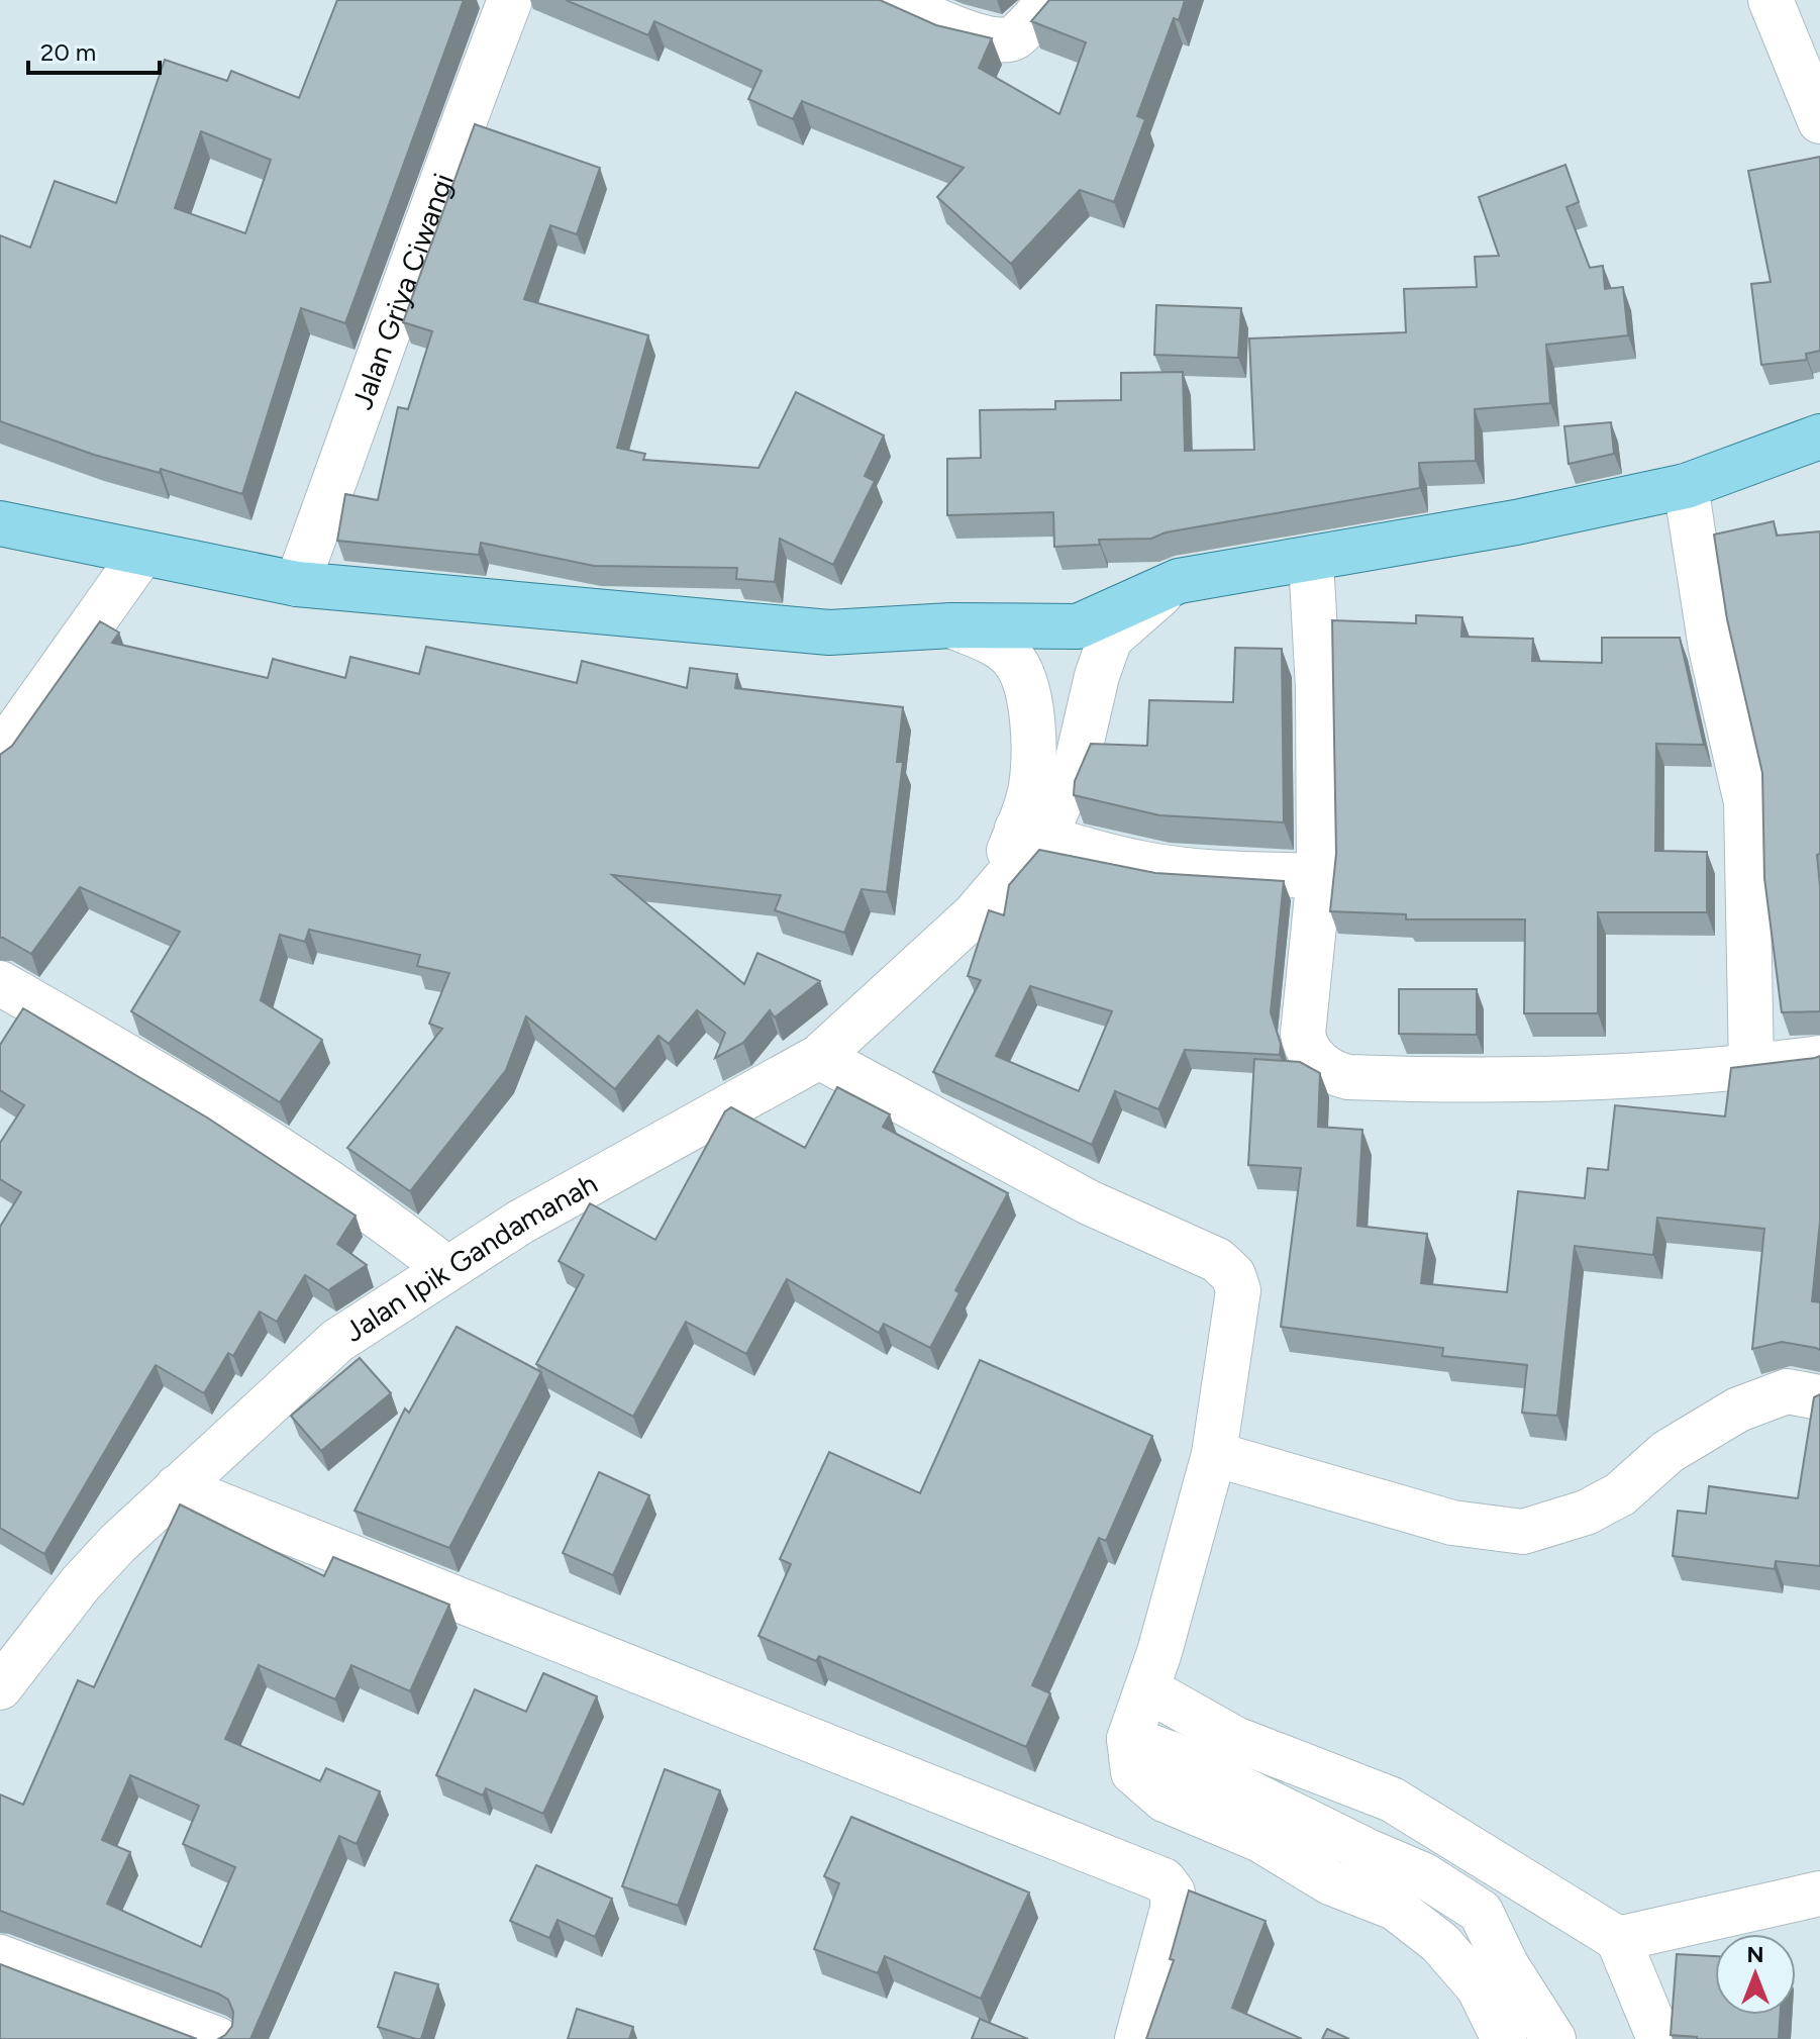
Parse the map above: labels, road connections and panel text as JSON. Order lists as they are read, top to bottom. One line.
{"streets":{"street":["Jalan Griya Ciwangi","Jalan Ipik Gandamanah"]},"scale_bar":"20 m","north":"top"}
